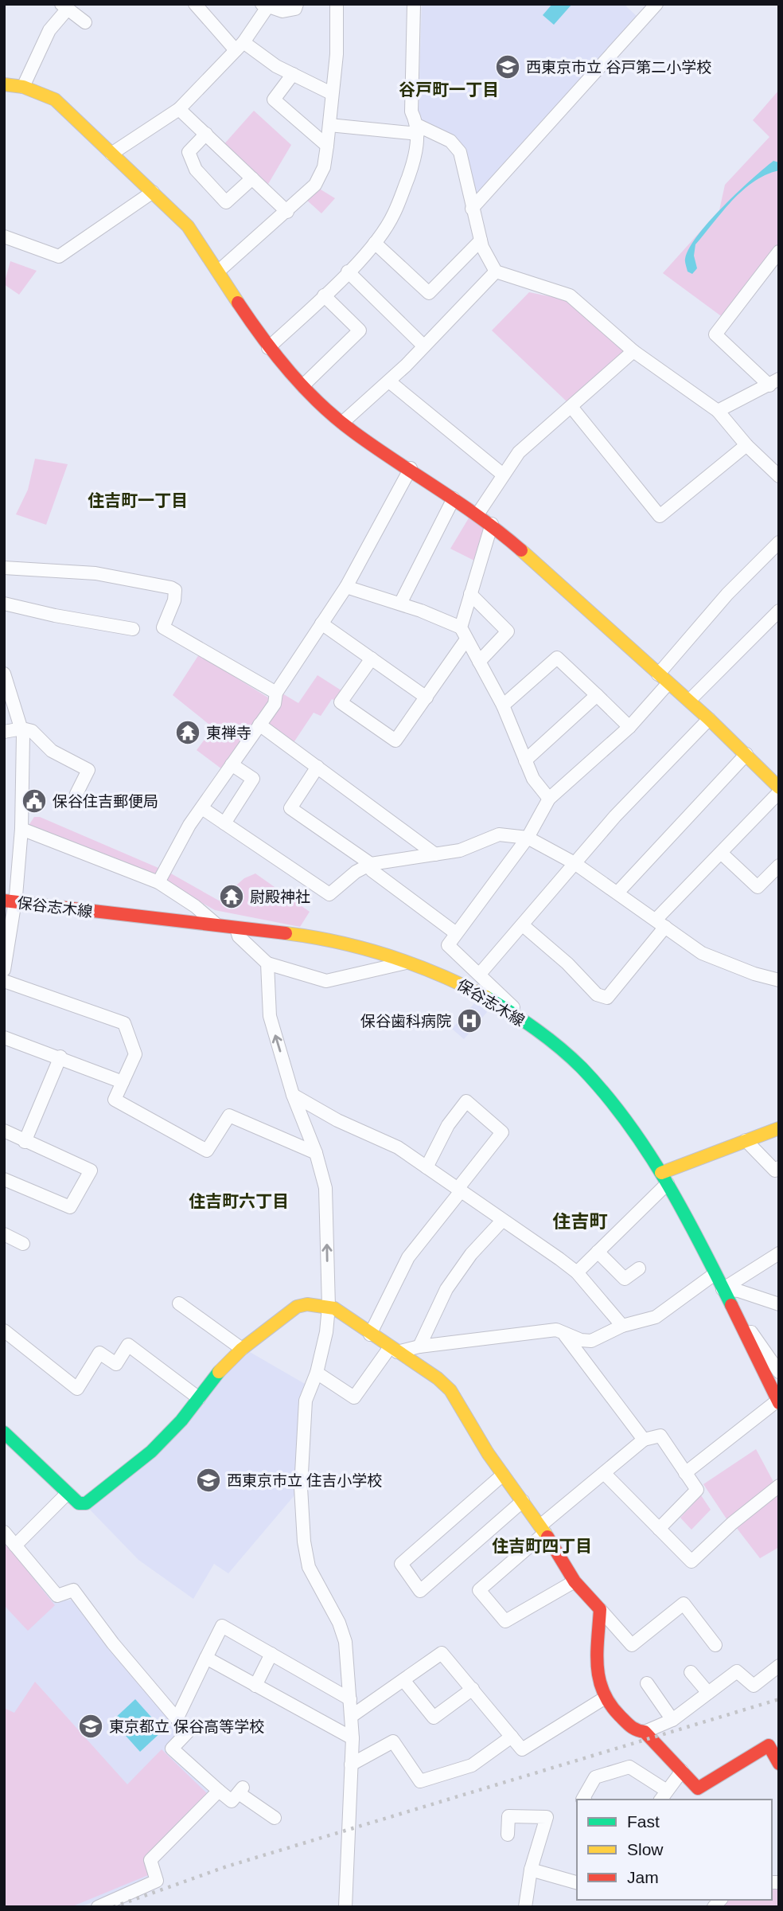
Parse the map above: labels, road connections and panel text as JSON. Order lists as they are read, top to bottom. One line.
{"streets":{"street":["保谷志木線"]},"districts":["谷戸町一丁目","住吉町一丁目","住吉町六丁目","住吉町","住吉町四丁目"],"places":{"school or university":["西東京市立 谷戸第二小学校","西東京市立 住吉小学校","東京都立 保谷高等学校"],"temple":["東禅寺","尉殿神社"],"public building":["保谷住吉郵便局"],"hospital":["保谷歯科病院"]},"legend":["Fast","Slow","Jam"]}
